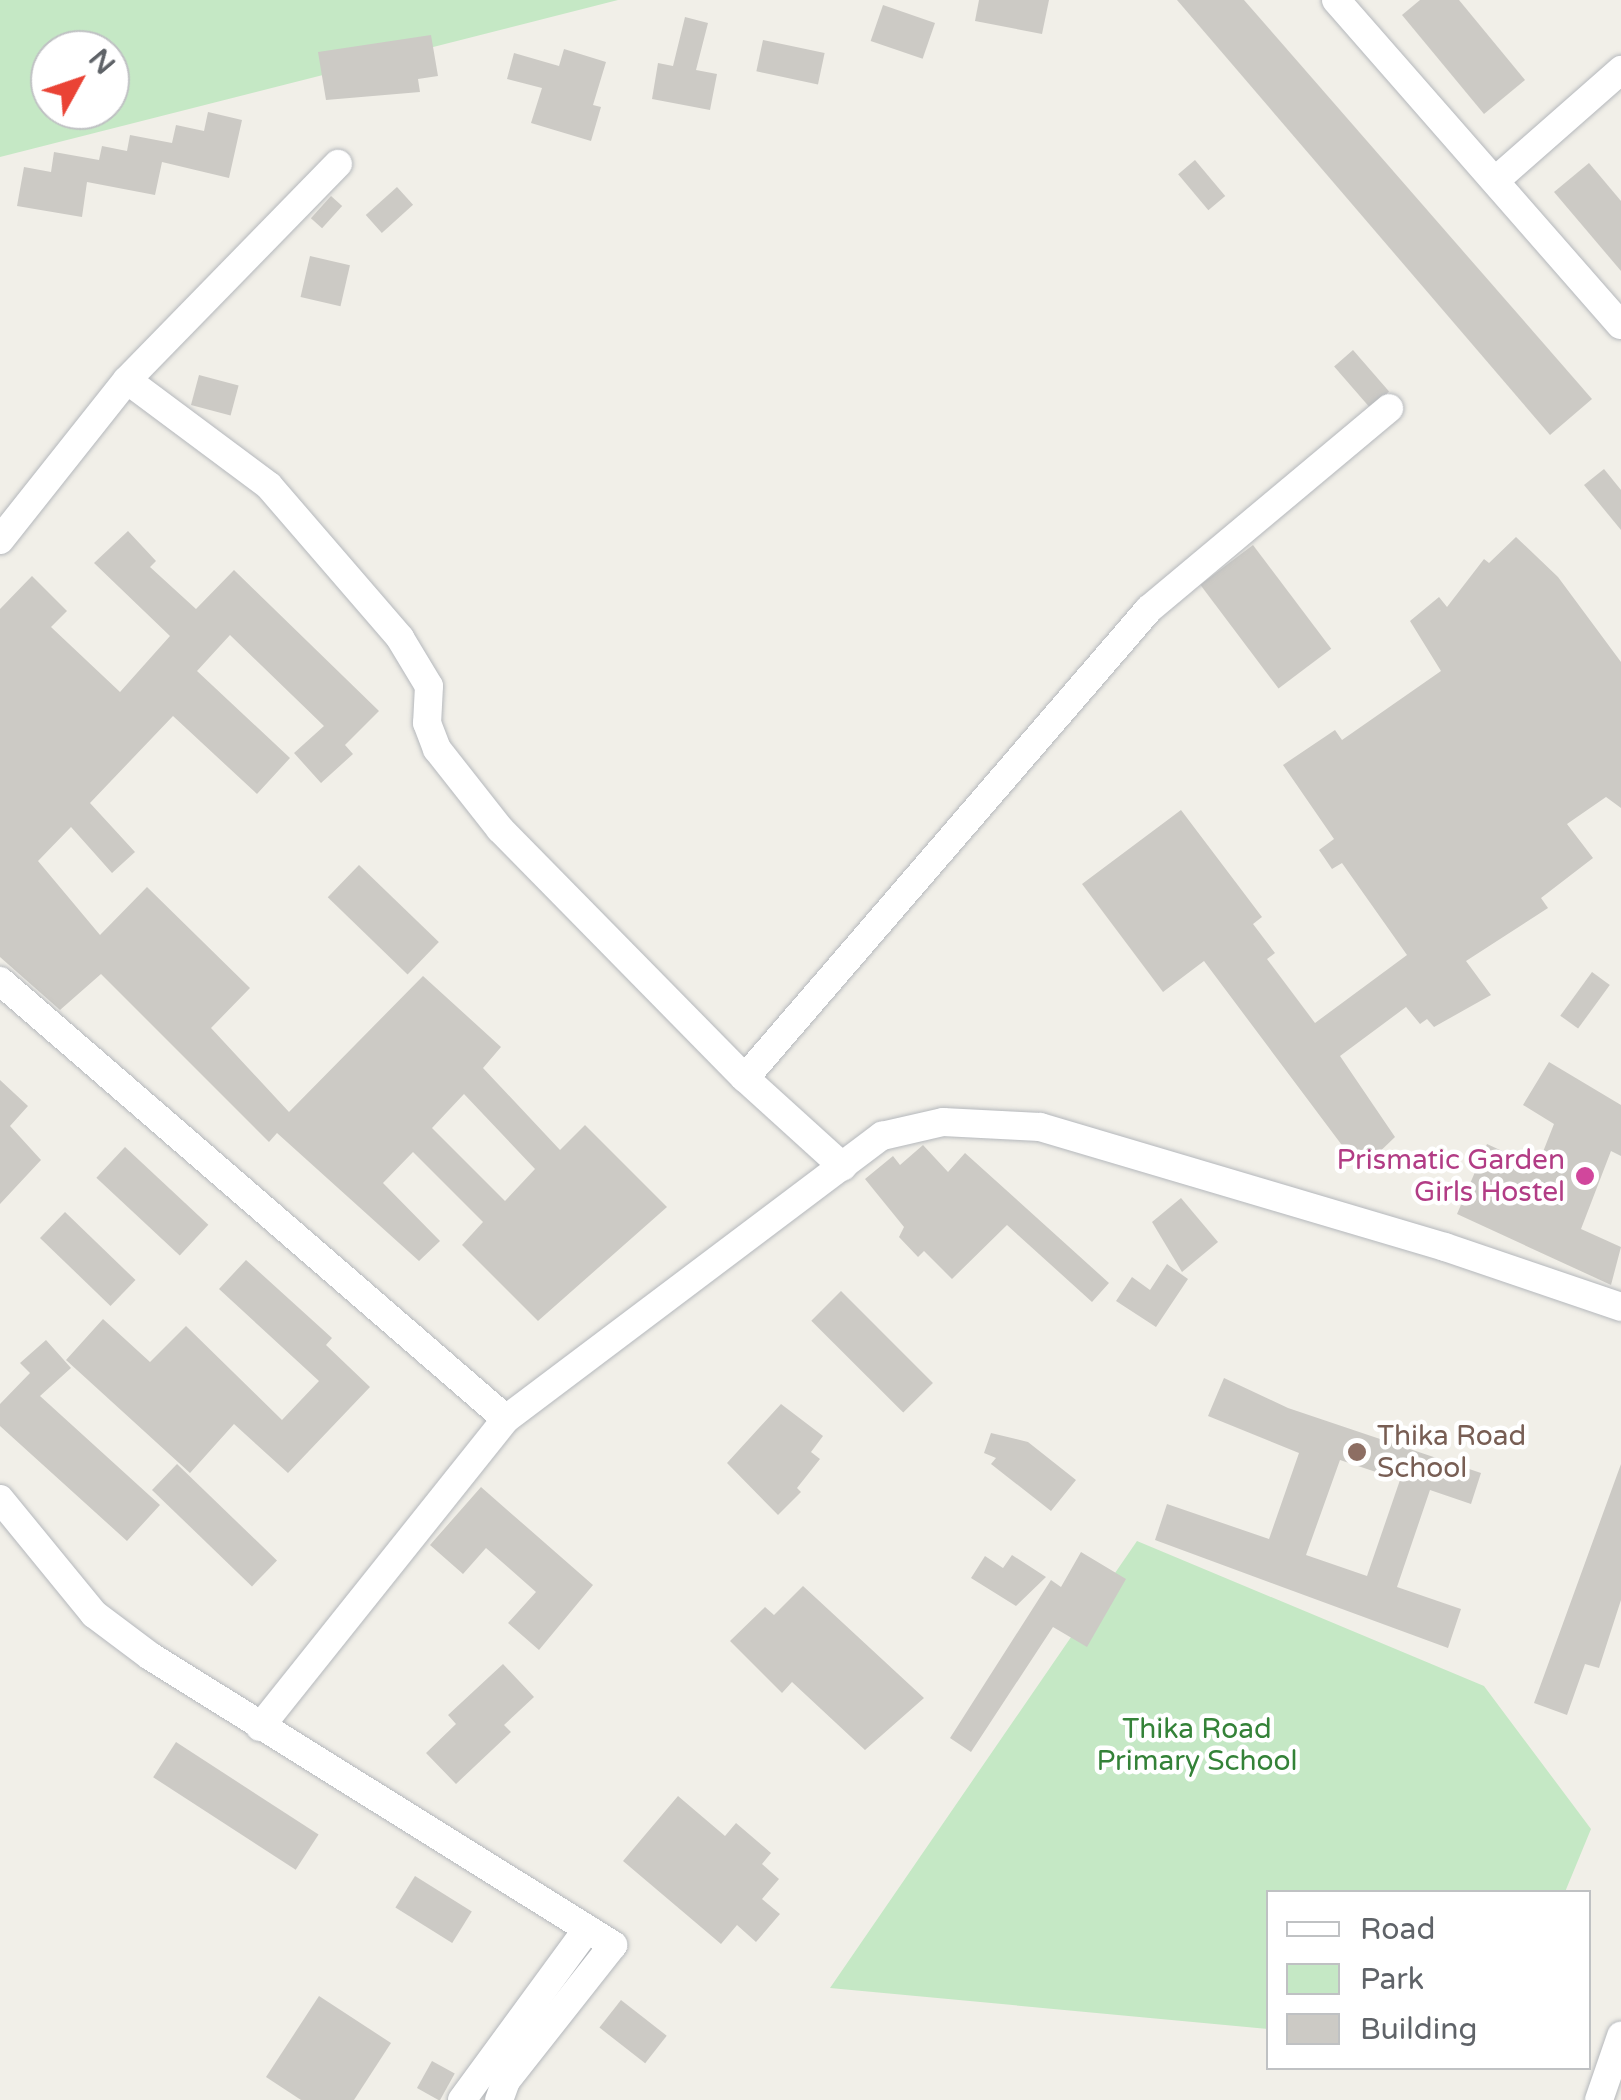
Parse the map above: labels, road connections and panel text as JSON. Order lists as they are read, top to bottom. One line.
{"parks":["Thika Road Primary School"],"places":["Prismatic Garden Girls Hostel","Thika Road School"],"legend":["Road","Park","Building"],"north":"top right"}
